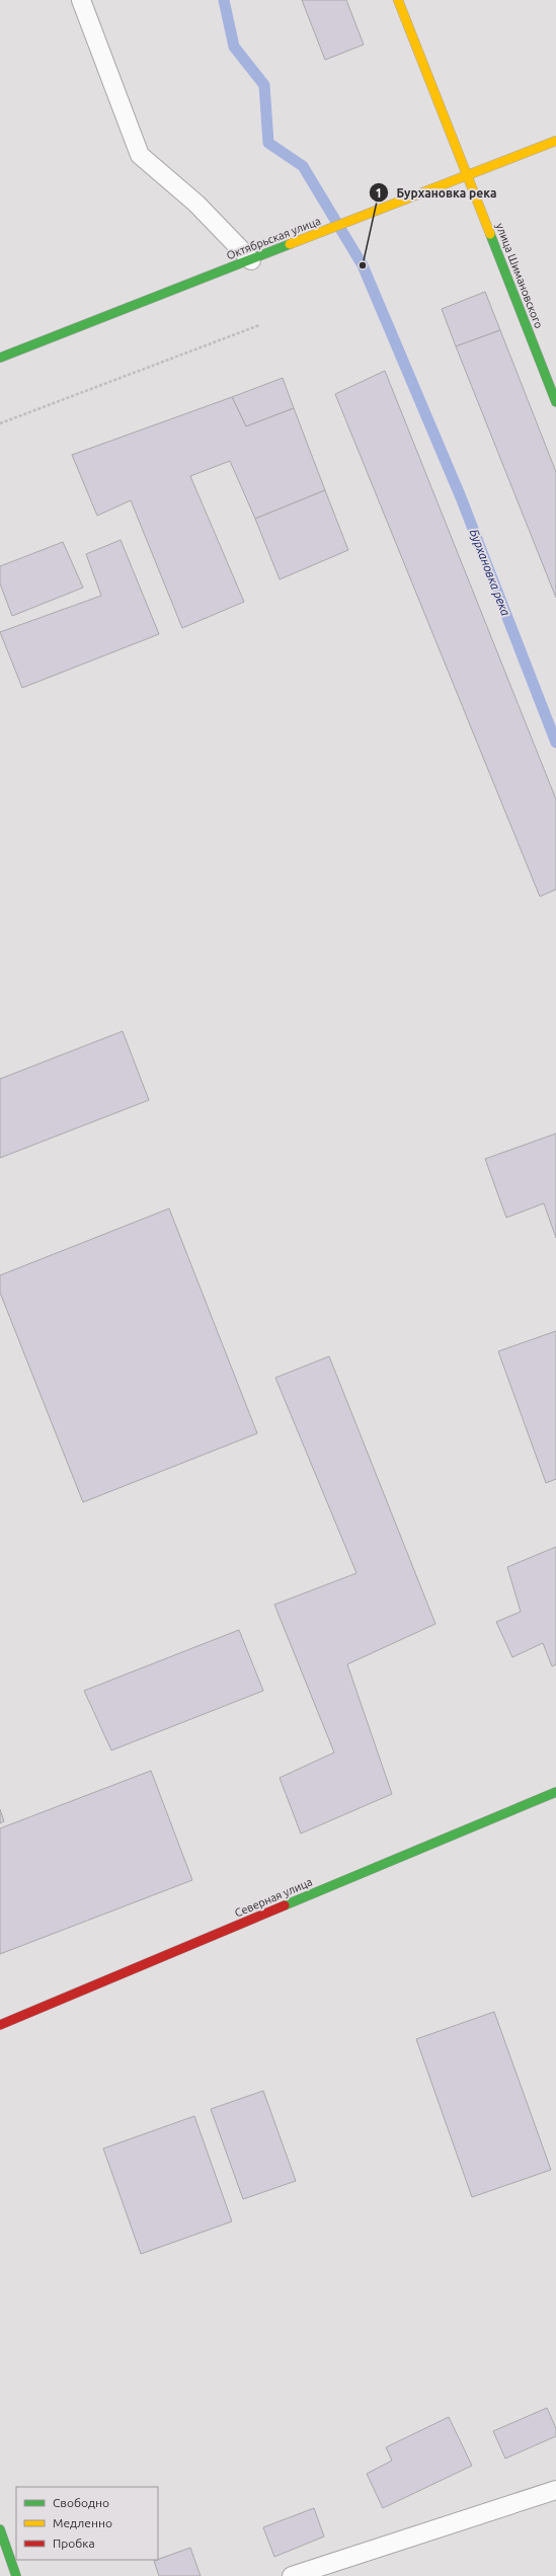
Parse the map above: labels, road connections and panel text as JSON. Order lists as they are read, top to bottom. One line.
{"streets":{"street":["Октябрьская улица","улица Шимановского","Северная улица"]},"crossings":[["Октябрьская улица","улица Шимановского"]],"water":["Бурхановка река"],"places":["Бурхановка река"],"legend":["Свободно","Медленно","Пробка"]}
